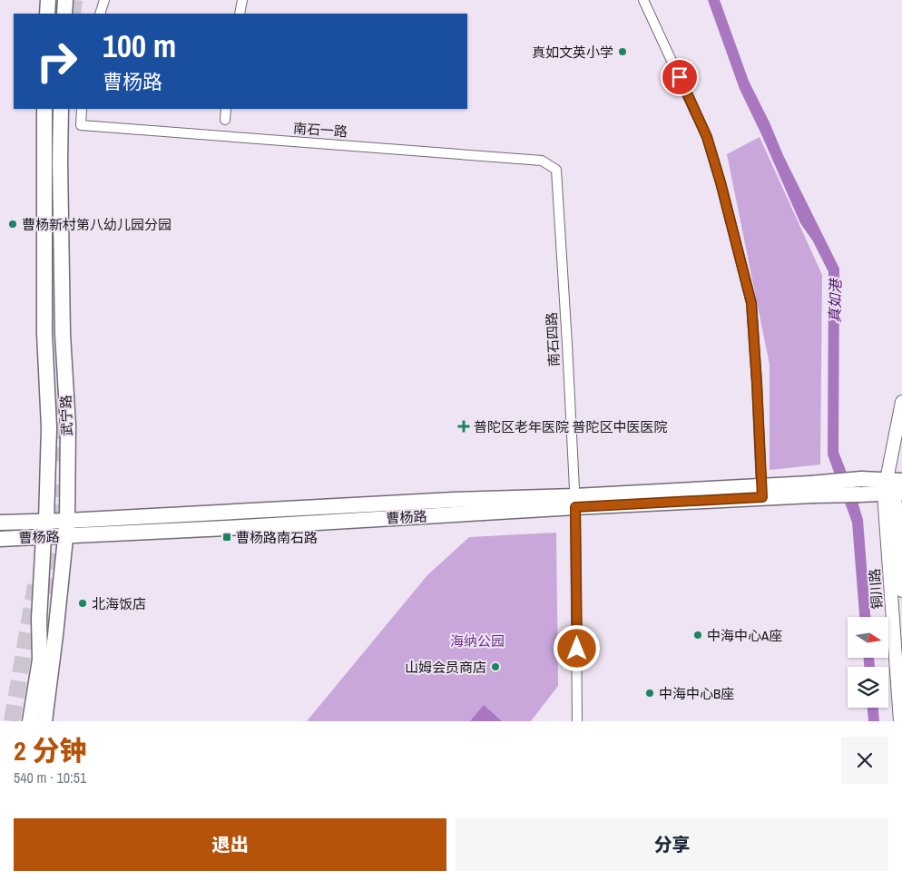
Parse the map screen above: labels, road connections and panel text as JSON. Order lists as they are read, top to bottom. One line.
{"streets":{"main road":["武宁路","曹杨路","铜川路"],"street":["南石一路","南石四路"]},"crossings":[["南石一路","南石四路"],["南石四路","曹杨路"],["武宁路","曹杨路"],["曹杨路","铜川路"]],"water":["真如港"],"parks":["海纳公园"],"places":{"other":["真如文英小学","曹杨新村第八幼儿园分园","北海饭店","中海中心A座","山姆会员商店","中海中心B座"],"health":["普陀区老年医院 普陀区中医医院"],"transit":["曹杨路南石路"]},"north":"right","page":{"turn":["100 m","曹杨路"],"heading":["2 分钟","540 m · 10:51"],"buttons":["退出","分享"]}}
